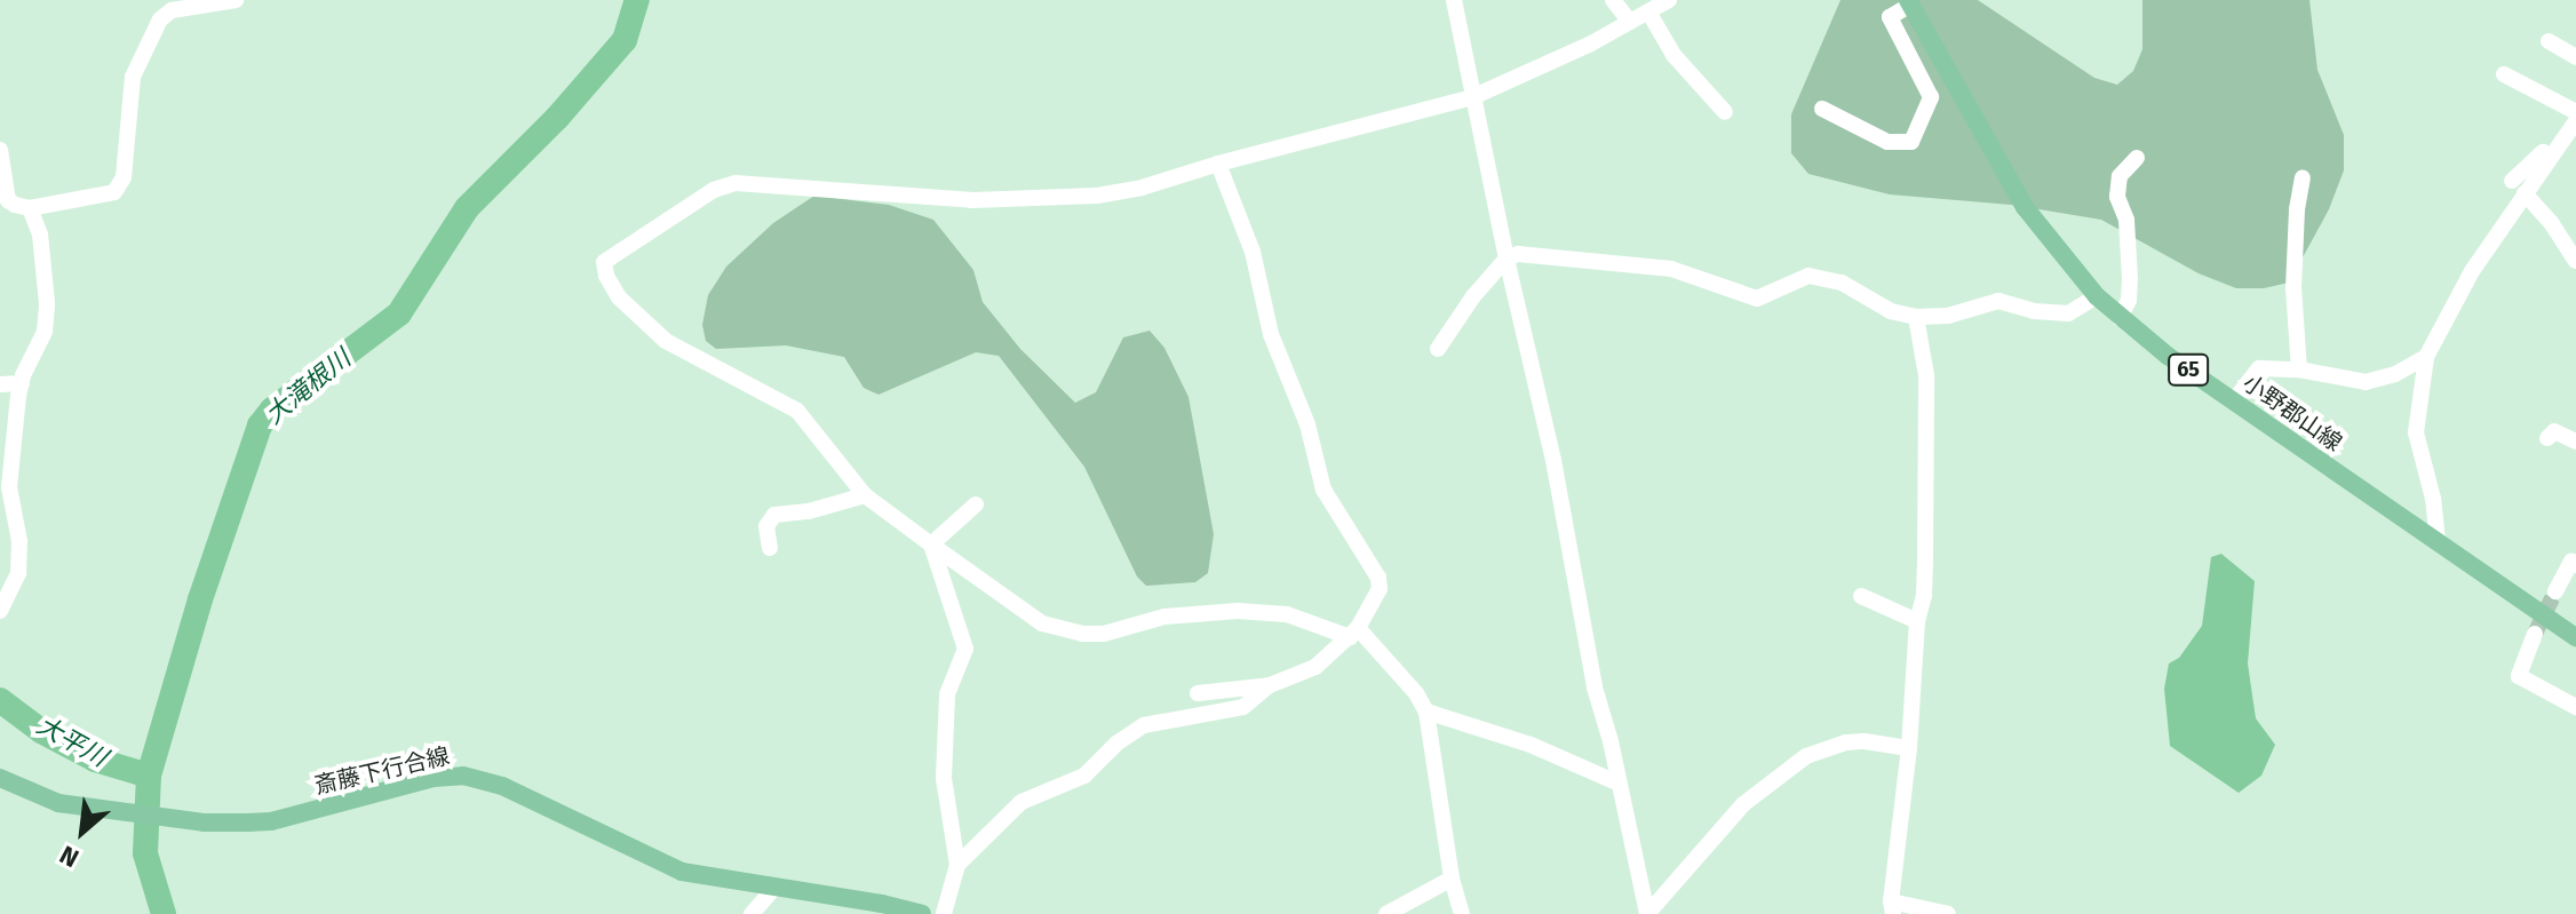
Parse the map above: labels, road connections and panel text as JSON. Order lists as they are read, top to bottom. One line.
{"streets":{"main road":["65","小野郡山線","斎藤下行合線"]},"water":["大滝根川","大平川"],"north":"bottom left"}
